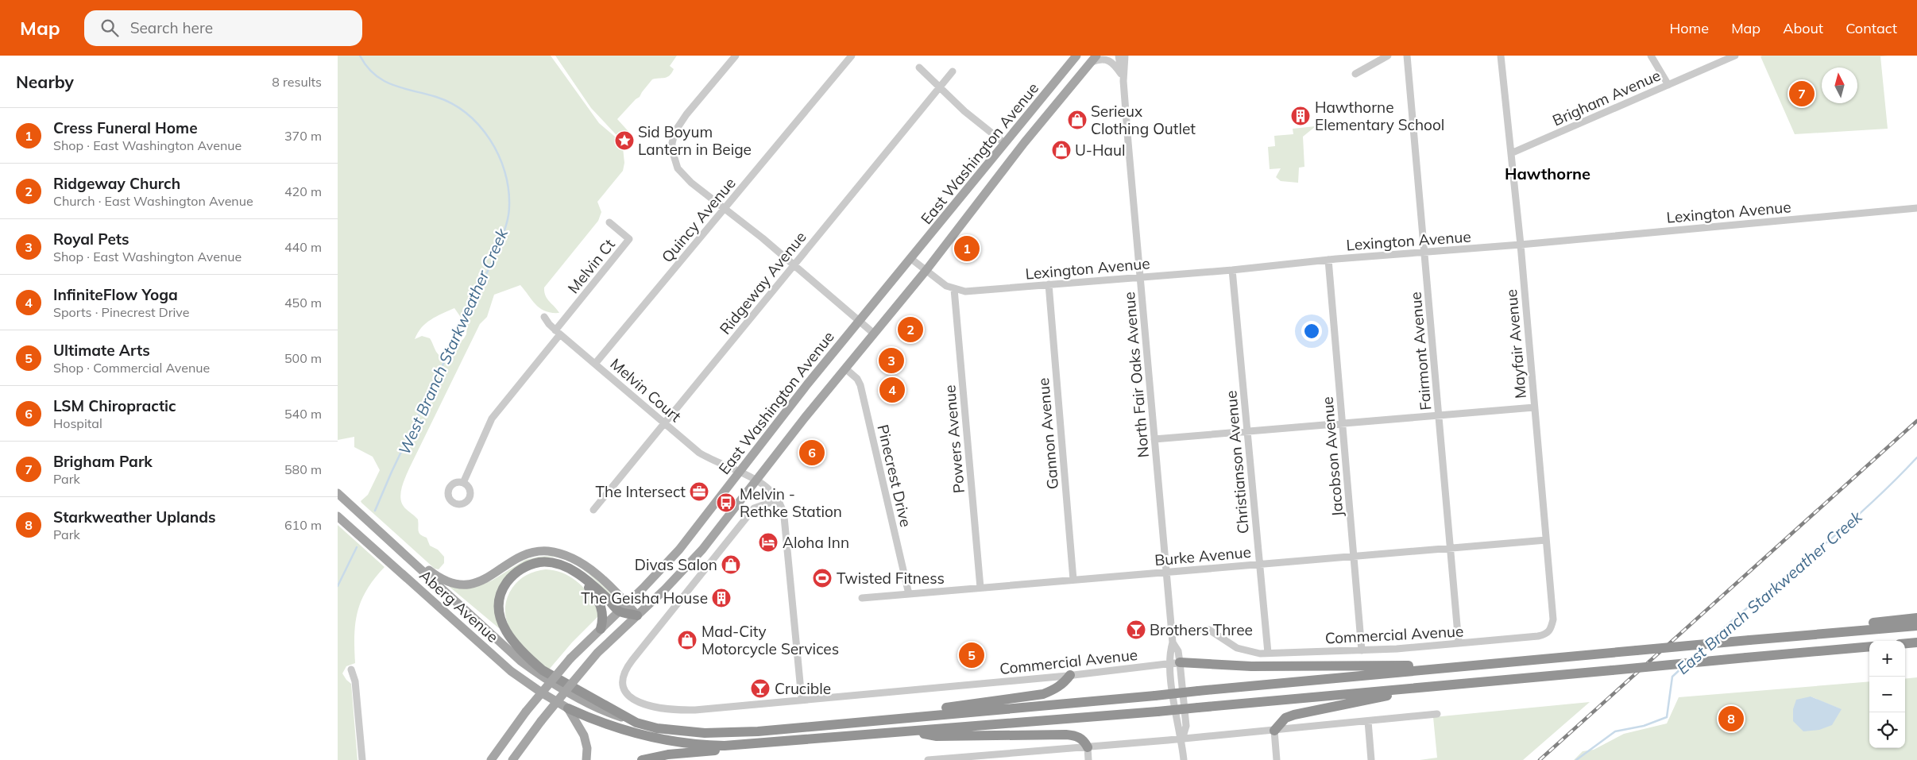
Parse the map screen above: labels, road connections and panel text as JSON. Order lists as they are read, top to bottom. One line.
{"streets":{"main road":["East Washington Avenue","Aberg Avenue"],"street":["Brigham Avenue","Lexington Avenue","Quincy Avenue","Melvin Ct","Ridgeway Avenue","Mayfair Avenue","Fairmont Avenue","North Fair Oaks Avenue","Melvin Court","Gannon Avenue","Powers Avenue","Jacobson Avenue","Christianson Avenue","Pinecrest Drive","Burke Avenue","Commercial Avenue"]},"crossings":[["Brigham Avenue","Mayfair Avenue"],["East Washington Avenue","Lexington Avenue"],["East Washington Avenue","Melvin Court"],["East Washington Avenue","Pinecrest Drive"],["Lexington Avenue","Mayfair Avenue"],["Lexington Avenue","Fairmont Avenue"],["Lexington Avenue","North Fair Oaks Avenue"],["Lexington Avenue","Gannon Avenue"],["Lexington Avenue","Powers Avenue"],["Lexington Avenue","Jacobson Avenue"],["Lexington Avenue","Christianson Avenue"],["Quincy Avenue","Melvin Court"],["Melvin Ct","Melvin Court"],["Ridgeway Avenue","Melvin Court"],["Mayfair Avenue","Burke Avenue"],["Mayfair Avenue","Commercial Avenue"],["Fairmont Avenue","Burke Avenue"],["Fairmont Avenue","Commercial Avenue"],["North Fair Oaks Avenue","Burke Avenue"],["North Fair Oaks Avenue","Commercial Avenue"],["Melvin Court","Commercial Avenue"],["Gannon Avenue","Burke Avenue"],["Powers Avenue","Burke Avenue"],["Jacobson Avenue","Burke Avenue"],["Jacobson Avenue","Commercial Avenue"],["Christianson Avenue","Burke Avenue"],["Christianson Avenue","Commercial Avenue"],["Pinecrest Drive","Burke Avenue"]],"districts":["Hawthorne"],"water":["West Branch Starkweather Creek","East Branch Starkweather Creek"],"places":{"building":["Hawthorne Elementary School","The Geisha House"],"shop":["Serieux Clothing Outlet","U-Haul","Divas Salon","Mad-City Motorcycle Services"],"place":["Sid Boyum Lantern in Beige"],"office":["The Intersect"],"bus stop":["Melvin - Rethke Station"],"hotel":["Aloha Inn"],"sports":["Twisted Fitness"],"bar":["Brothers Three","Crucible"]},"north":"top","page":{"header":"Map","search":"Search here","nav":["Home","Map","About","Contact"],"heading":["Nearby","8 results"],"pins":["7","1","2","3","4","6","5","8"],"list":[{"mark":"1","name":"Cress Funeral Home","note":"Shop · East Washington Avenue","value":"370 m"},{"mark":"2","name":"Ridgeway Church","note":"Church · East Washington Avenue","value":"420 m"},{"mark":"3","name":"Royal Pets","note":"Shop · East Washington Avenue","value":"440 m"},{"mark":"4","name":"InfiniteFlow Yoga","note":"Sports · Pinecrest Drive","value":"450 m"},{"mark":"5","name":"Ultimate Arts","note":"Shop · Commercial Avenue","value":"500 m"},{"mark":"6","name":"LSM Chiropractic","note":"Hospital","value":"540 m"},{"mark":"7","name":"Brigham Park","note":"Park","value":"580 m"},{"mark":"8","name":"Starkweather Uplands","note":"Park","value":"610 m"}],"map_buttons":["+","−"]}}
